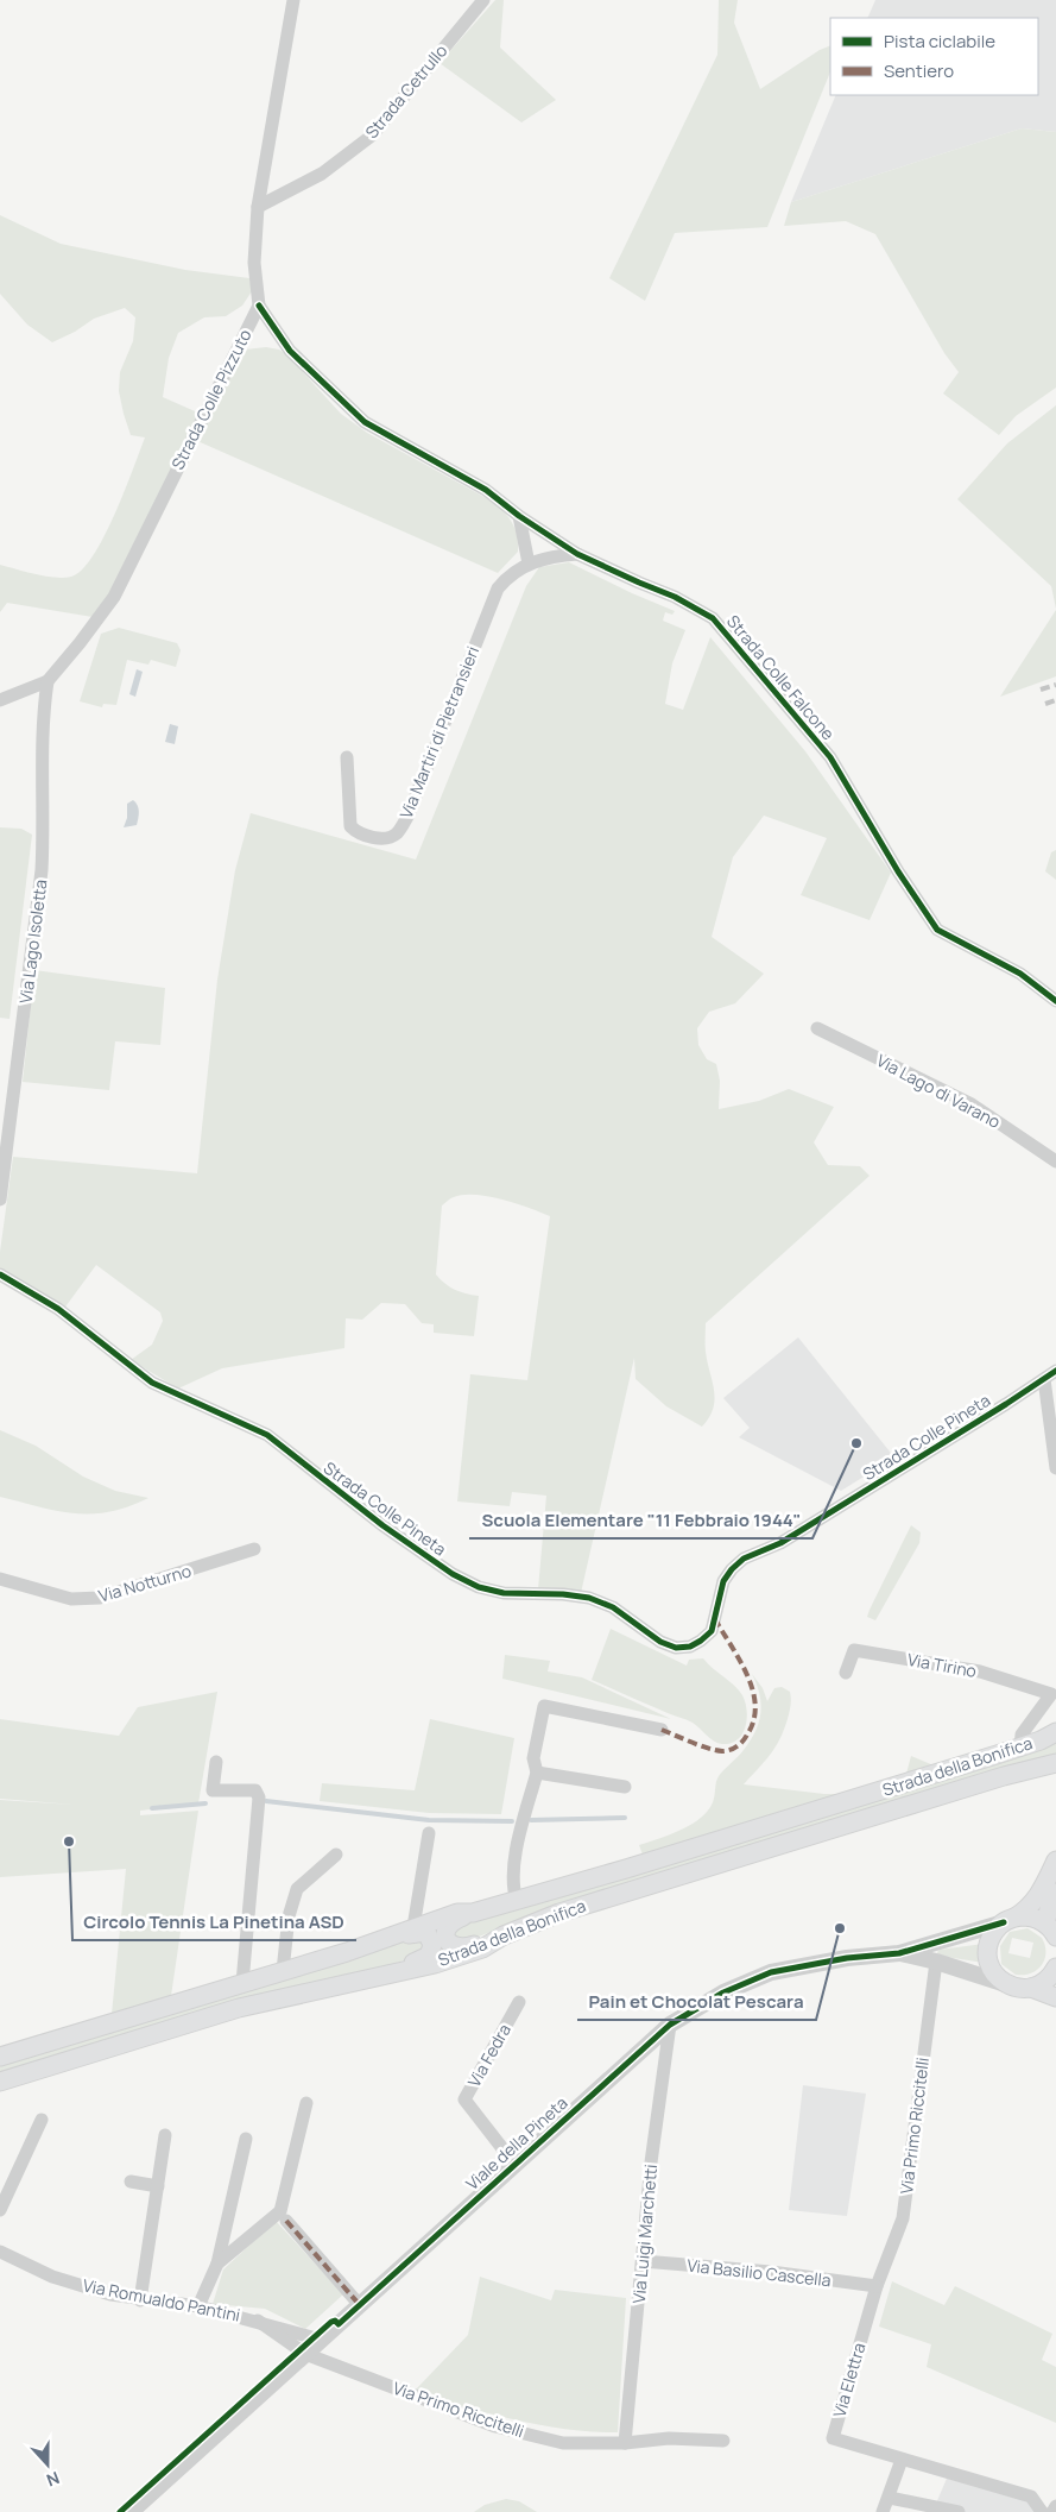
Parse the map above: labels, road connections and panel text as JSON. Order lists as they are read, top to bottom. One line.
{"streets":{"main road":["Strada della Bonifica"],"street":["Strada Cetrullo","Strada Colle Pizzuto","Strada Colle Falcone","Via Martiri di Pietransieri","Via Lago Isoletta","Via Lago di Varano","Strada Colle Pineta","Via Notturno","Via Tirino","Via Fedra","Via Primo Riccitelli","Viale della Pineta","Via Luigi Marchetti","Via Basilio Cascella","Via Romualdo Pantini","Via Elettra"]},"crossings":[["Strada Colle Pizzuto","Strada Colle Falcone"],["Strada Colle Pizzuto","Via Lago Isoletta"],["Strada Colle Falcone","Via Martiri di Pietransieri"],["Via Tirino","Strada della Bonifica"],["Via Fedra","Viale della Pineta"],["Via Primo Riccitelli","Viale della Pineta"],["Via Primo Riccitelli","Via Luigi Marchetti"],["Via Primo Riccitelli","Via Basilio Cascella"],["Via Primo Riccitelli","Via Romualdo Pantini"],["Via Primo Riccitelli","Via Elettra"],["Viale della Pineta","Via Luigi Marchetti"],["Viale della Pineta","Via Romualdo Pantini"],["Via Luigi Marchetti","Via Basilio Cascella"],["Via Basilio Cascella","Via Elettra"]],"places":["Scuola Elementare \"11 Febbraio 1944\"","Circolo Tennis La Pinetina ASD","Pain et Chocolat Pescara"],"legend":["Pista ciclabile","Sentiero"],"north":"bottom"}
